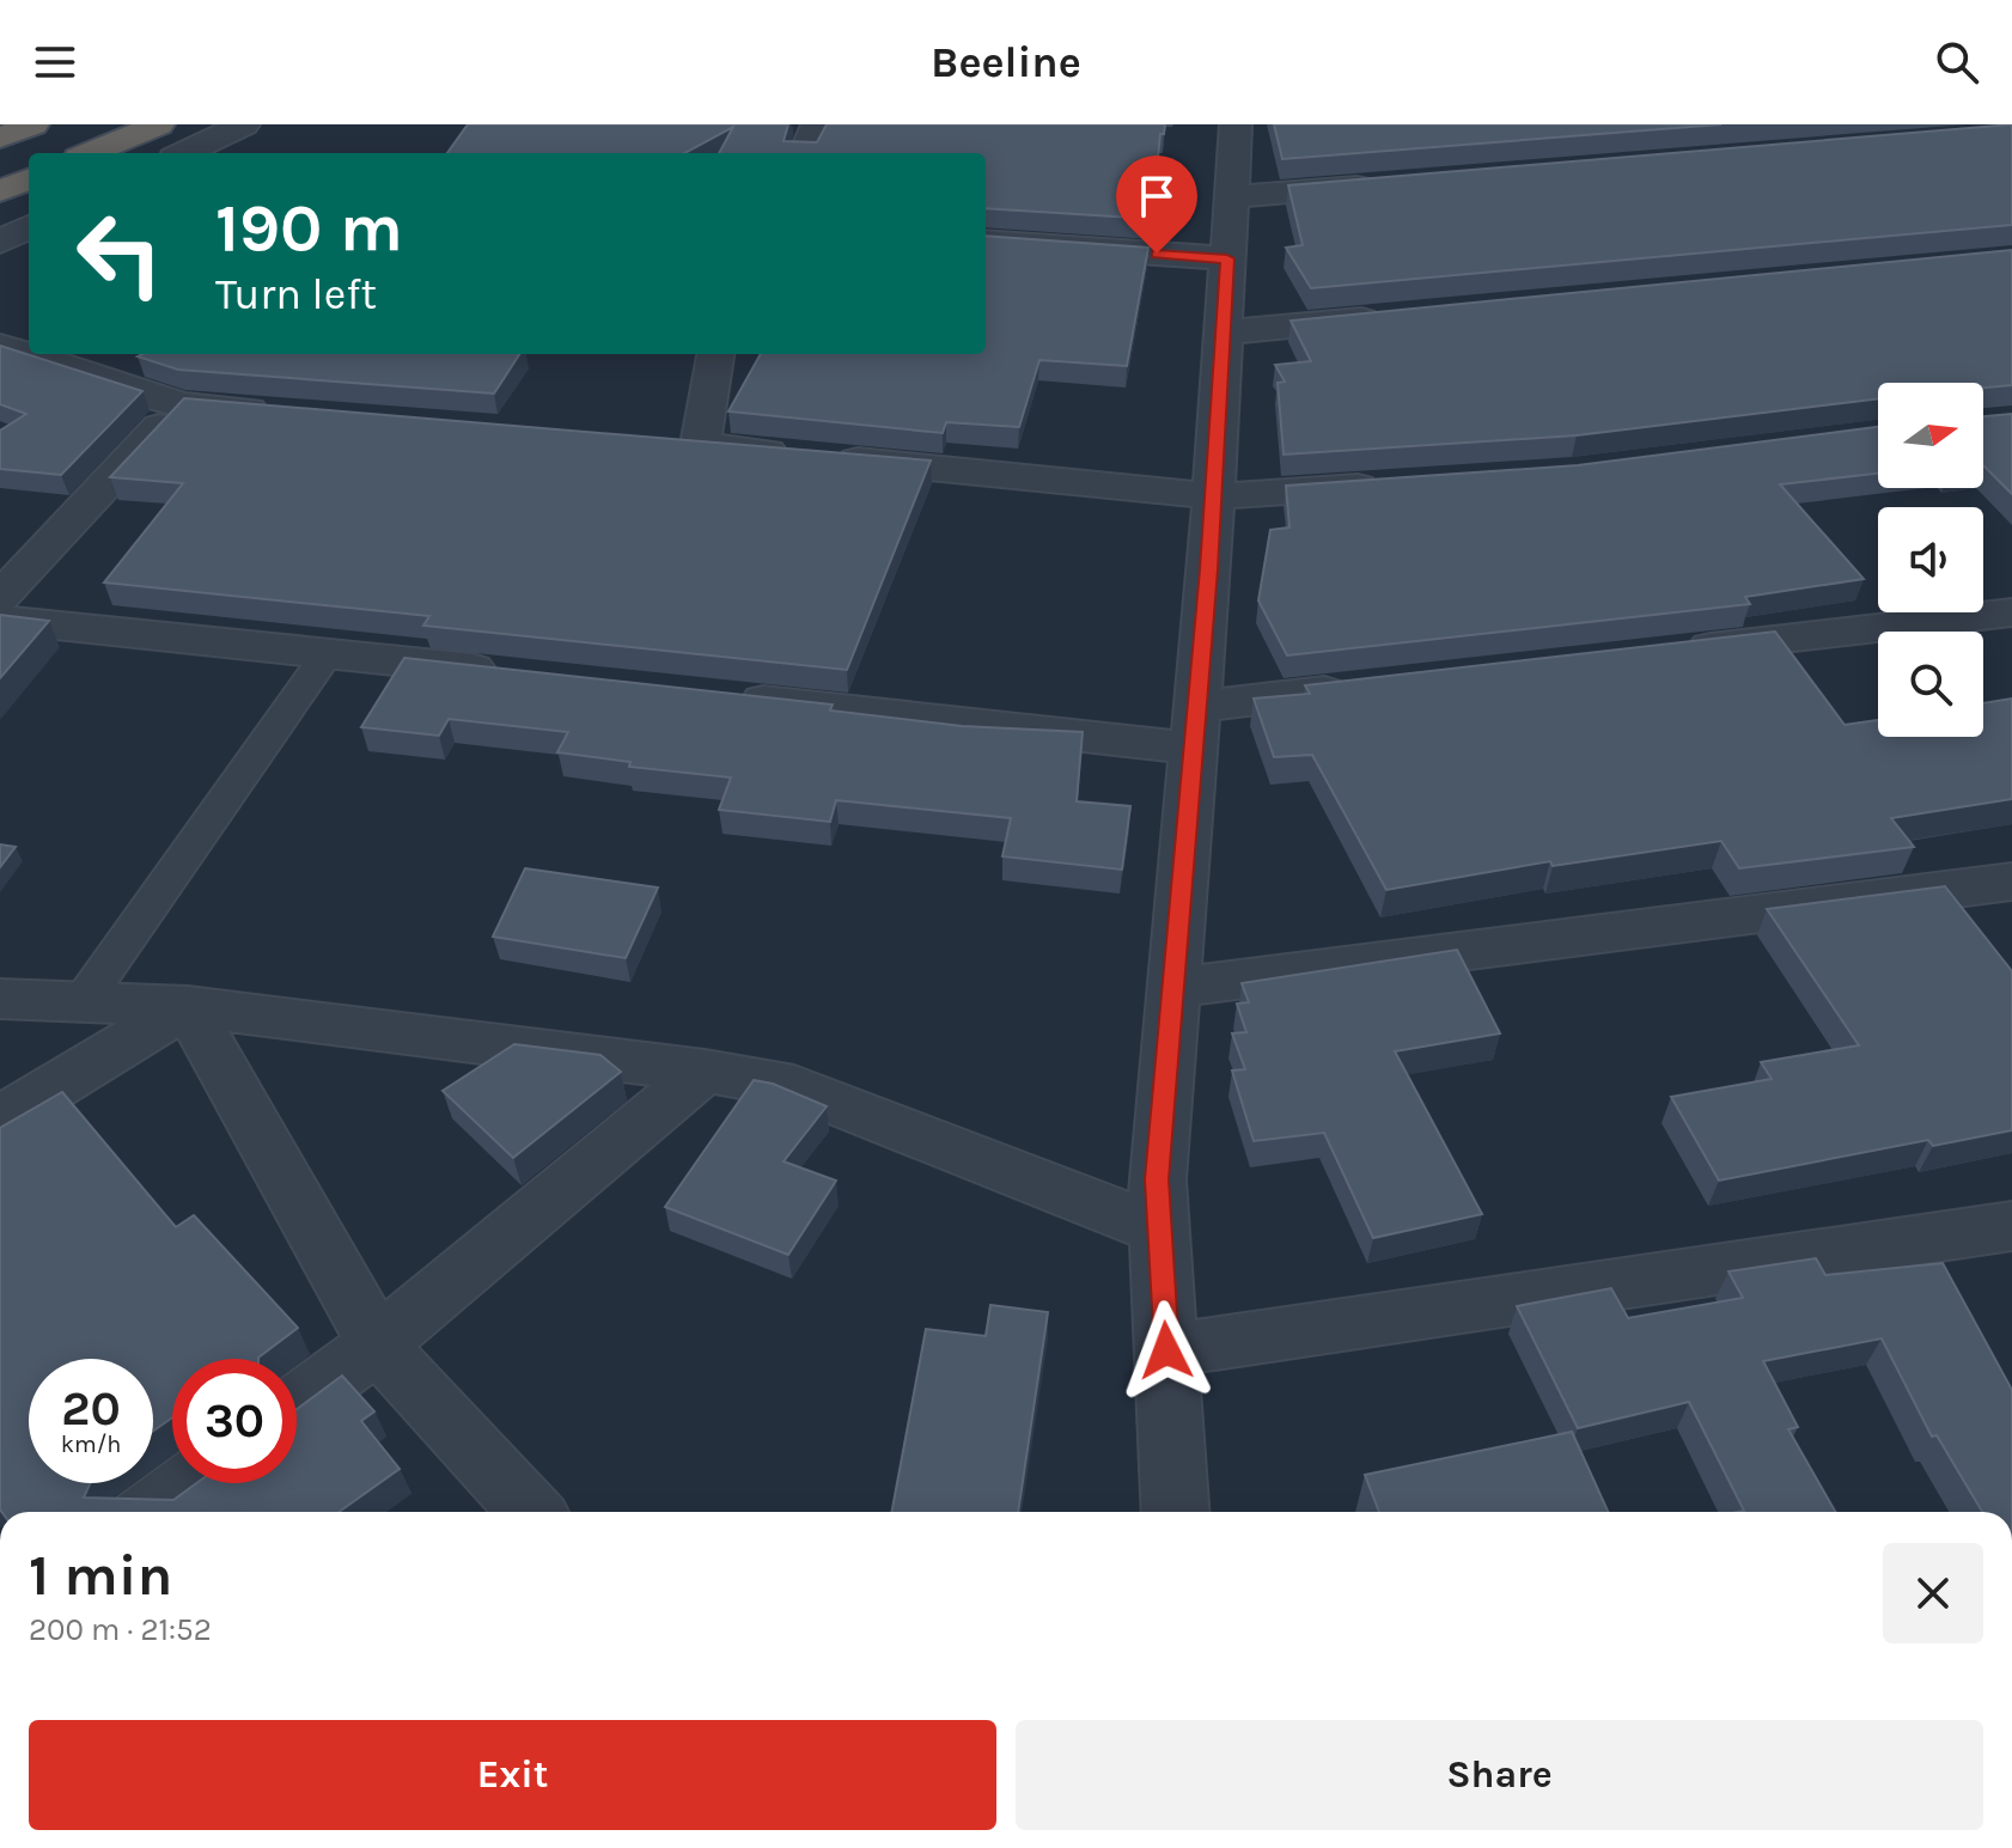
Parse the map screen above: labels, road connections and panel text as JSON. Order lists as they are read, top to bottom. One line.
{"north":"right","page":{"header":"Beeline","turn":["190 m","Turn left"],"speed":"20 km/h","limit":"30","heading":["1 min","200 m · 21:52"],"buttons":["Exit","Share"]}}
